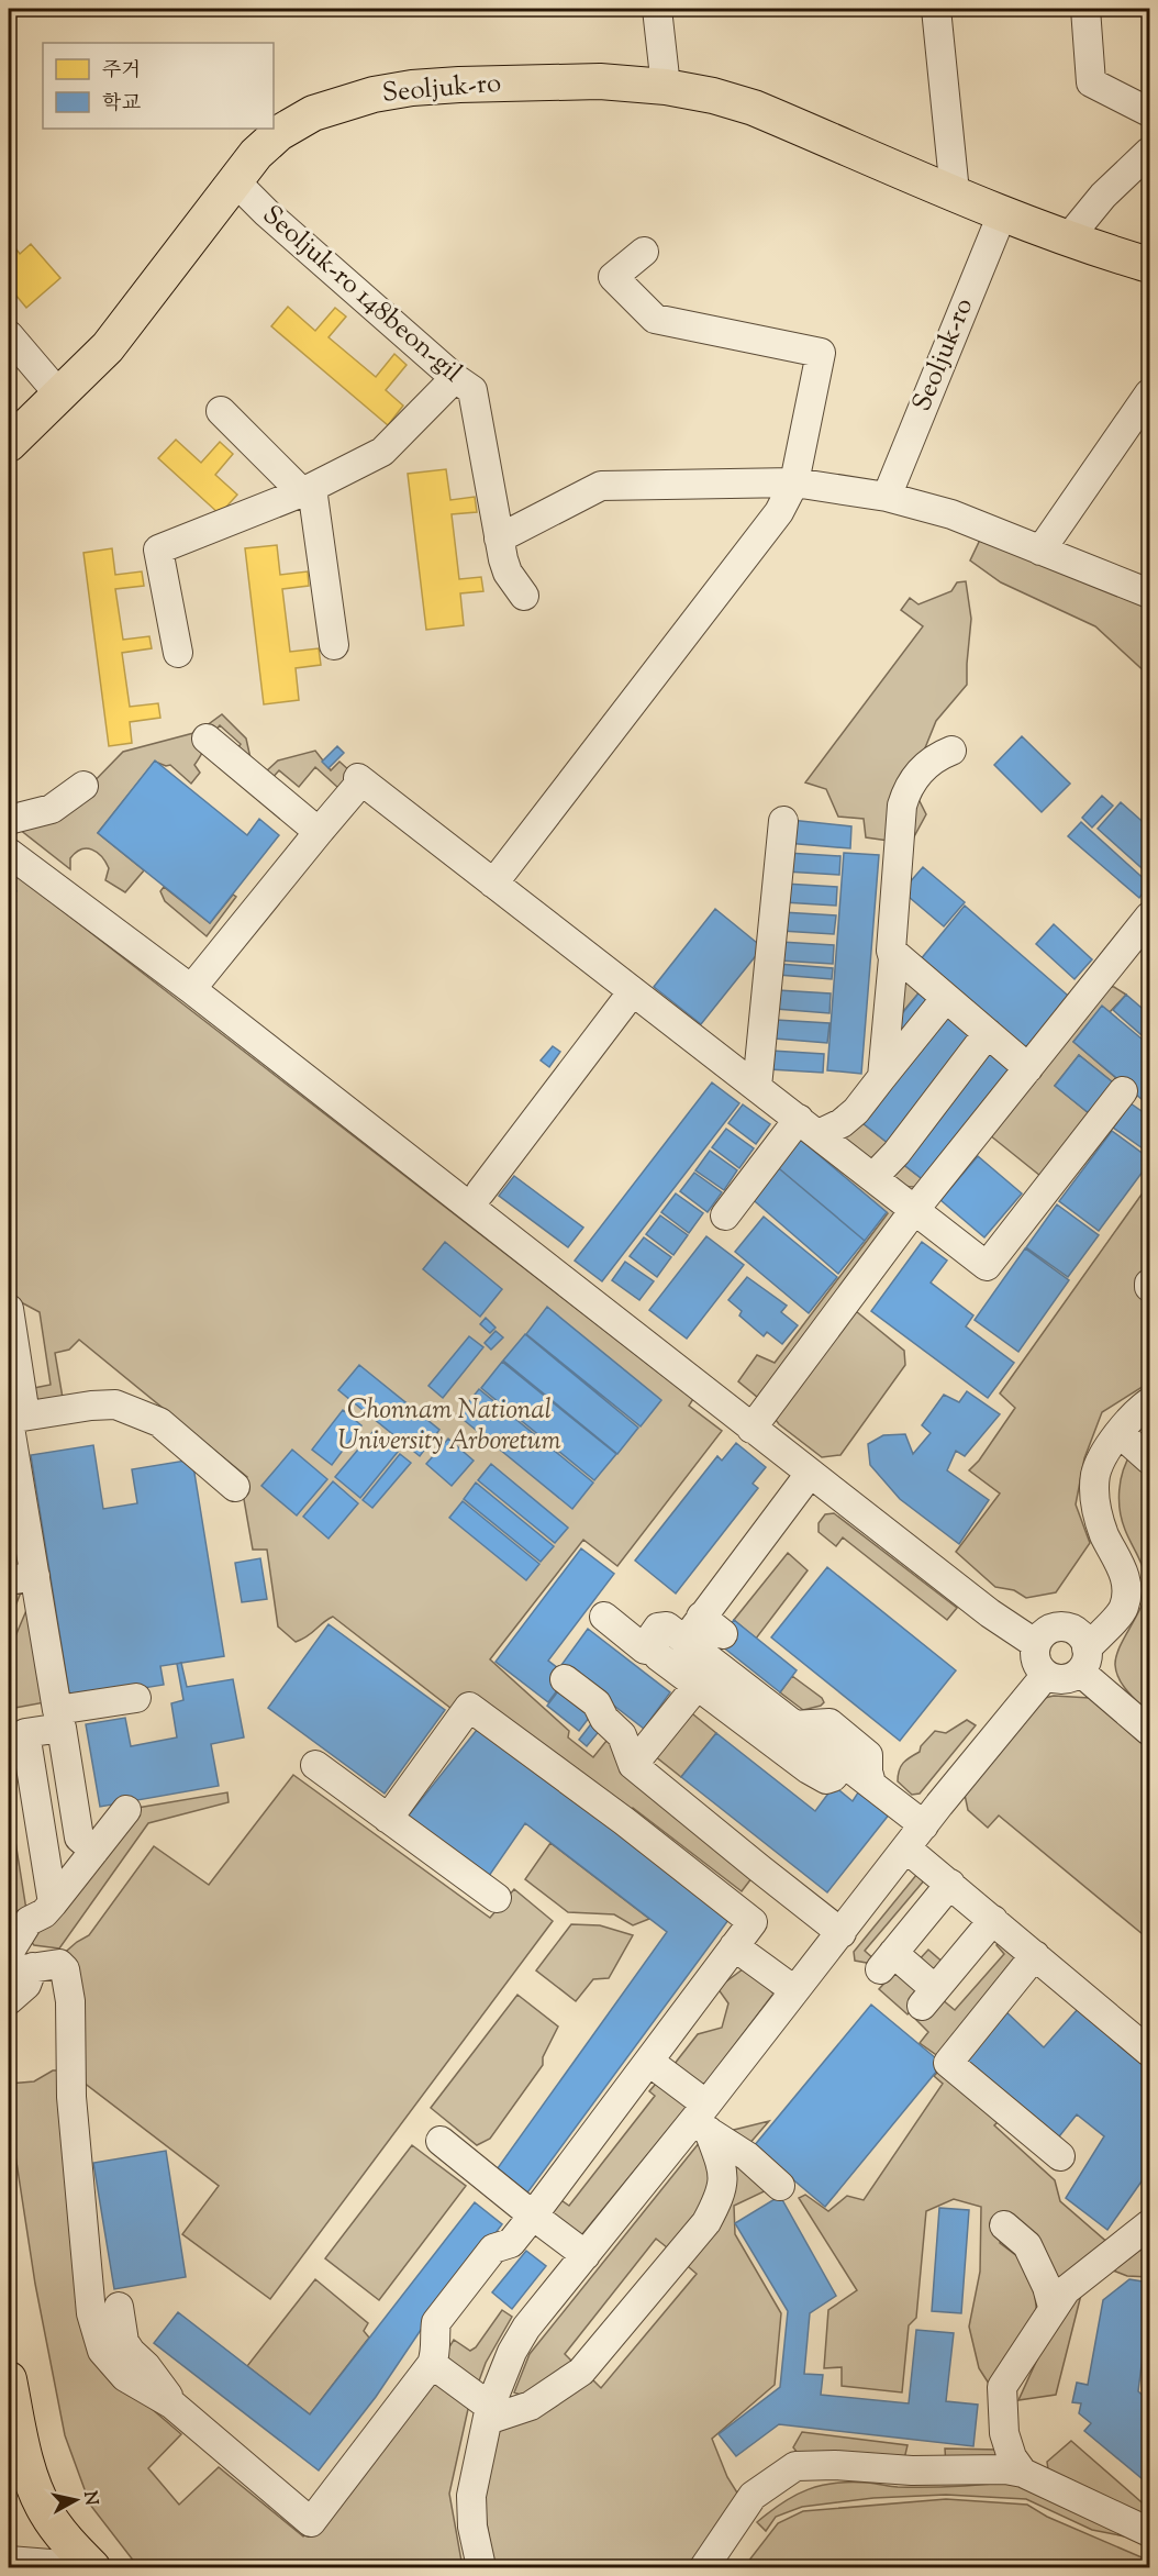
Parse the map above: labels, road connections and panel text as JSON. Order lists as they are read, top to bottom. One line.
{"streets":{"main road":["Seoljuk-ro"],"street":["Seoljuk-ro 148beon-gil"]},"crossings":[["Seoljuk-ro","Seoljuk-ro 148beon-gil"]],"parks":["Chonnam National University Arboretum"],"legend":["주거","학교"],"north":"right"}
